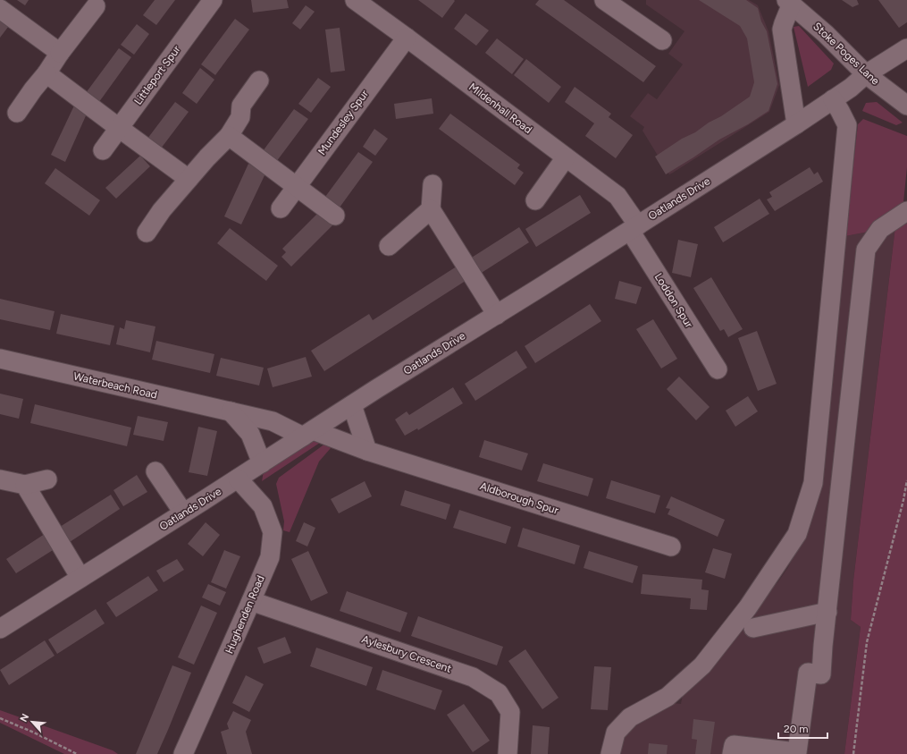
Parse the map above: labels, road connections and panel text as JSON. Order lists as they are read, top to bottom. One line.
{"streets":{"street":["Stoke Poges Lane","Littleport Spur","Mildenhall Road","Mundesley Spur","Oatlands Drive","Loddon Spur","Waterbeach Road","Aldborough Spur","Hughenden Road","Aylesbury Crescent"]},"crossings":[["Stoke Poges Lane","Oatlands Drive"],["Mildenhall Road","Mundesley Spur"],["Mildenhall Road","Oatlands Drive"],["Mildenhall Road","Loddon Spur"],["Oatlands Drive","Loddon Spur"],["Oatlands Drive","Waterbeach Road"],["Oatlands Drive","Aldborough Spur"],["Oatlands Drive","Hughenden Road"],["Waterbeach Road","Aldborough Spur"],["Hughenden Road","Aylesbury Crescent"]],"scale_bar":"20 m","north":"top left"}
